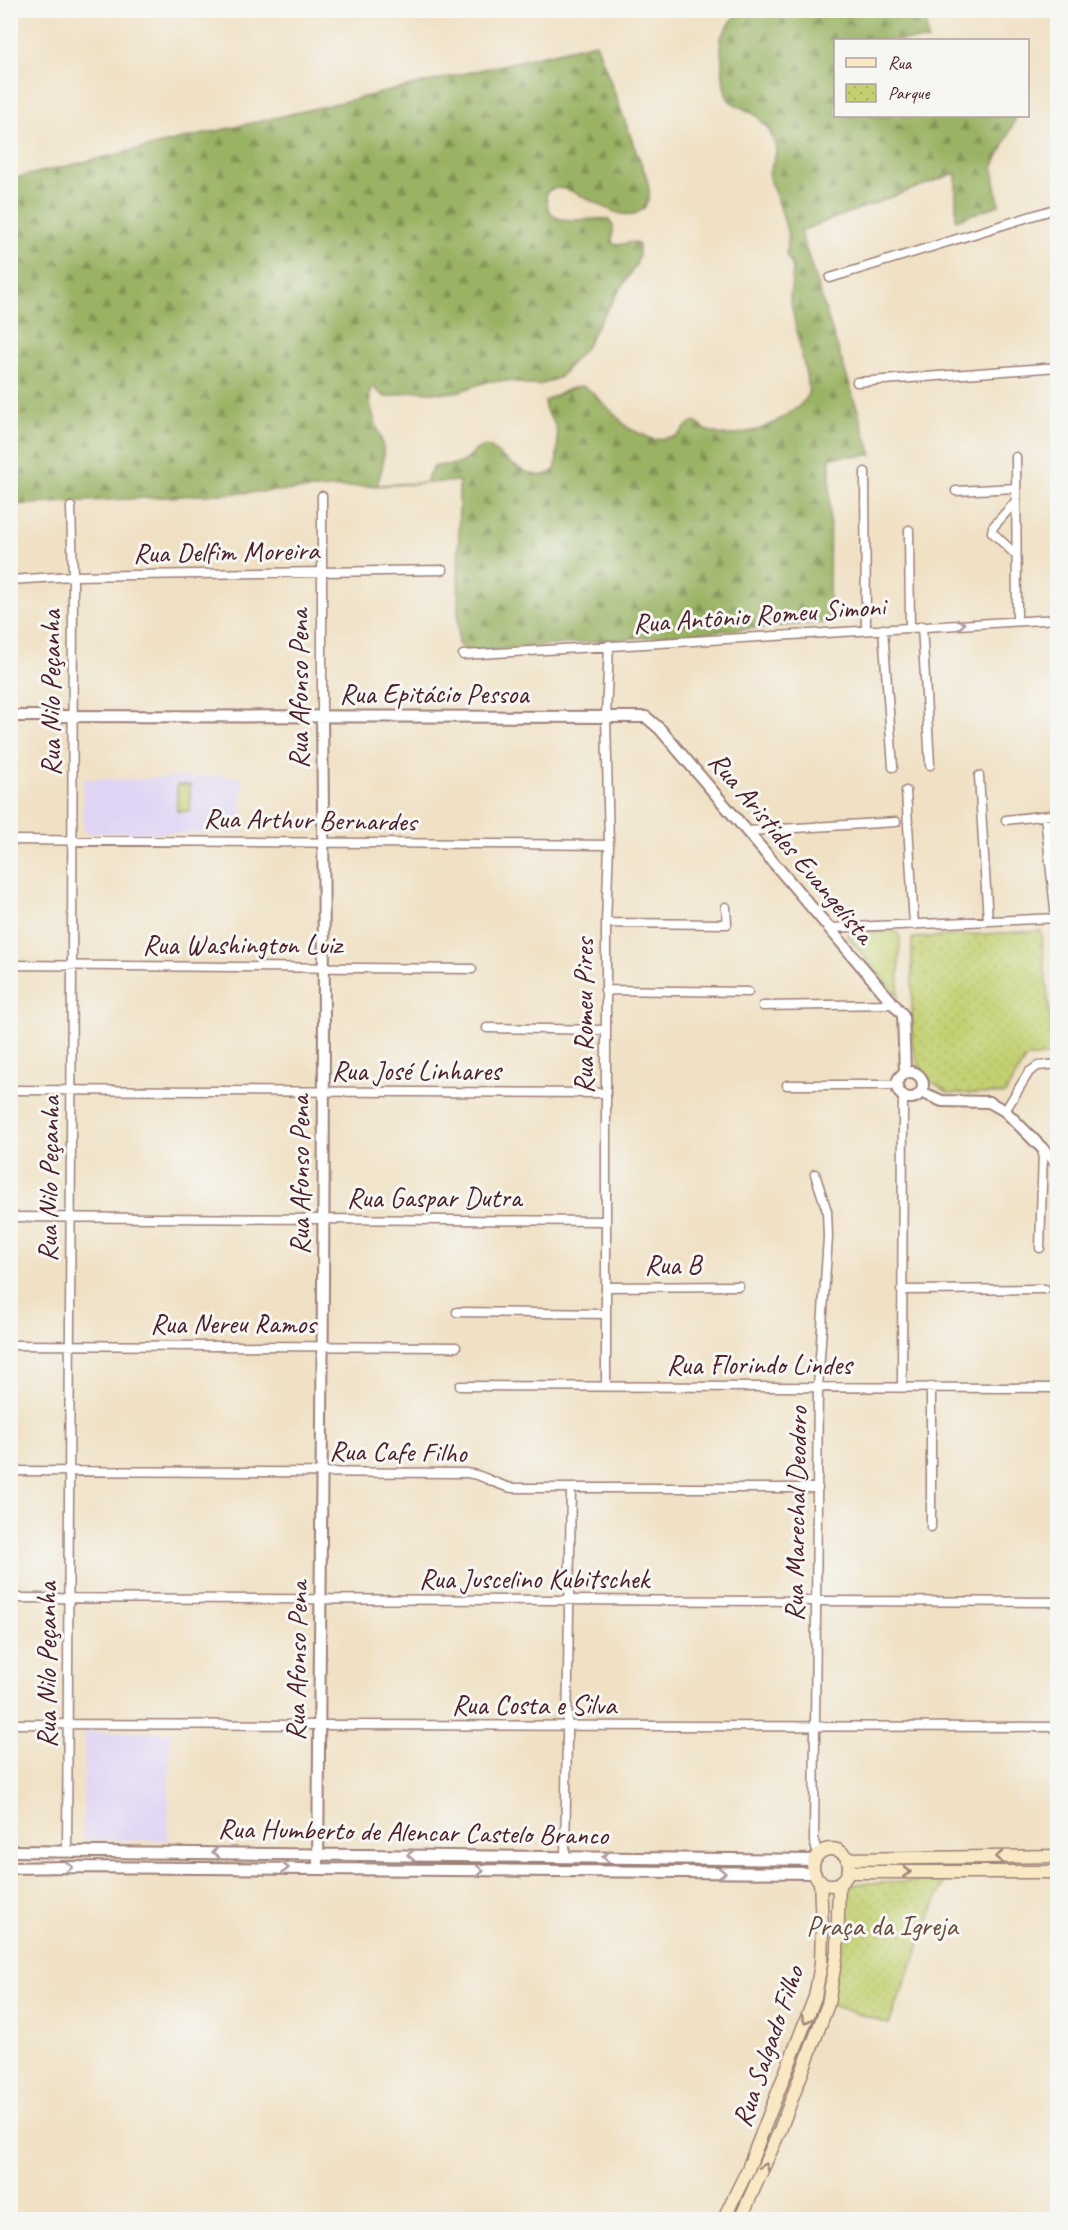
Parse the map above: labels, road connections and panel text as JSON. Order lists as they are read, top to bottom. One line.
{"streets":{"main road":["Rua Salgado Filho"],"street":["Rua Delfim Moreira","Rua Antônio Romeu Simoni","Rua Afonso Pena","Rua Nilo Peçanha","Rua Epitácio Pessoa","Rua Arthur Bernardes","Rua Aristides Evangelista","Rua Washington Luiz","Rua Romeu Pires","Rua José Linhares","Rua Gaspar Dutra","Rua B","Rua Nereu Ramos","Rua Florindo Lindes","Rua Cafe Filho","Rua Marechal Deodoro","Rua Juscelino Kubitschek","Rua Costa e Silva","Rua Humberto de Alencar Castelo Branco"]},"crossings":[["Rua Delfim Moreira","Rua Afonso Pena"],["Rua Delfim Moreira","Rua Nilo Peçanha"],["Rua Antônio Romeu Simoni","Rua Romeu Pires"],["Rua Afonso Pena","Rua Epitácio Pessoa"],["Rua Afonso Pena","Rua Arthur Bernardes"],["Rua Afonso Pena","Rua Washington Luiz"],["Rua Afonso Pena","Rua José Linhares"],["Rua Afonso Pena","Rua Gaspar Dutra"],["Rua Afonso Pena","Rua Nereu Ramos"],["Rua Afonso Pena","Rua Cafe Filho"],["Rua Afonso Pena","Rua Juscelino Kubitschek"],["Rua Afonso Pena","Rua Costa e Silva"],["Rua Afonso Pena","Rua Humberto de Alencar Castelo Branco"],["Rua Nilo Peçanha","Rua Epitácio Pessoa"],["Rua Nilo Peçanha","Rua Arthur Bernardes"],["Rua Nilo Peçanha","Rua Washington Luiz"],["Rua Nilo Peçanha","Rua José Linhares"],["Rua Nilo Peçanha","Rua Gaspar Dutra"],["Rua Nilo Peçanha","Rua Nereu Ramos"],["Rua Nilo Peçanha","Rua Cafe Filho"],["Rua Nilo Peçanha","Rua Juscelino Kubitschek"],["Rua Nilo Peçanha","Rua Costa e Silva"],["Rua Nilo Peçanha","Rua Humberto de Alencar Castelo Branco"],["Rua Epitácio Pessoa","Rua Aristides Evangelista"],["Rua Epitácio Pessoa","Rua Romeu Pires"],["Rua Arthur Bernardes","Rua Romeu Pires"],["Rua Romeu Pires","Rua José Linhares"],["Rua Romeu Pires","Rua Gaspar Dutra"],["Rua Romeu Pires","Rua B"],["Rua Romeu Pires","Rua Florindo Lindes"],["Rua Florindo Lindes","Rua Marechal Deodoro"],["Rua Cafe Filho","Rua Marechal Deodoro"],["Rua Marechal Deodoro","Rua Juscelino Kubitschek"],["Rua Marechal Deodoro","Rua Costa e Silva"],["Rua Marechal Deodoro","Rua Humberto de Alencar Castelo Branco"],["Rua Marechal Deodoro","Rua Salgado Filho"],["Rua Humberto de Alencar Castelo Branco","Rua Salgado Filho"]],"parks":["Praça da Igreja"],"legend":["Rua","Parque"]}
